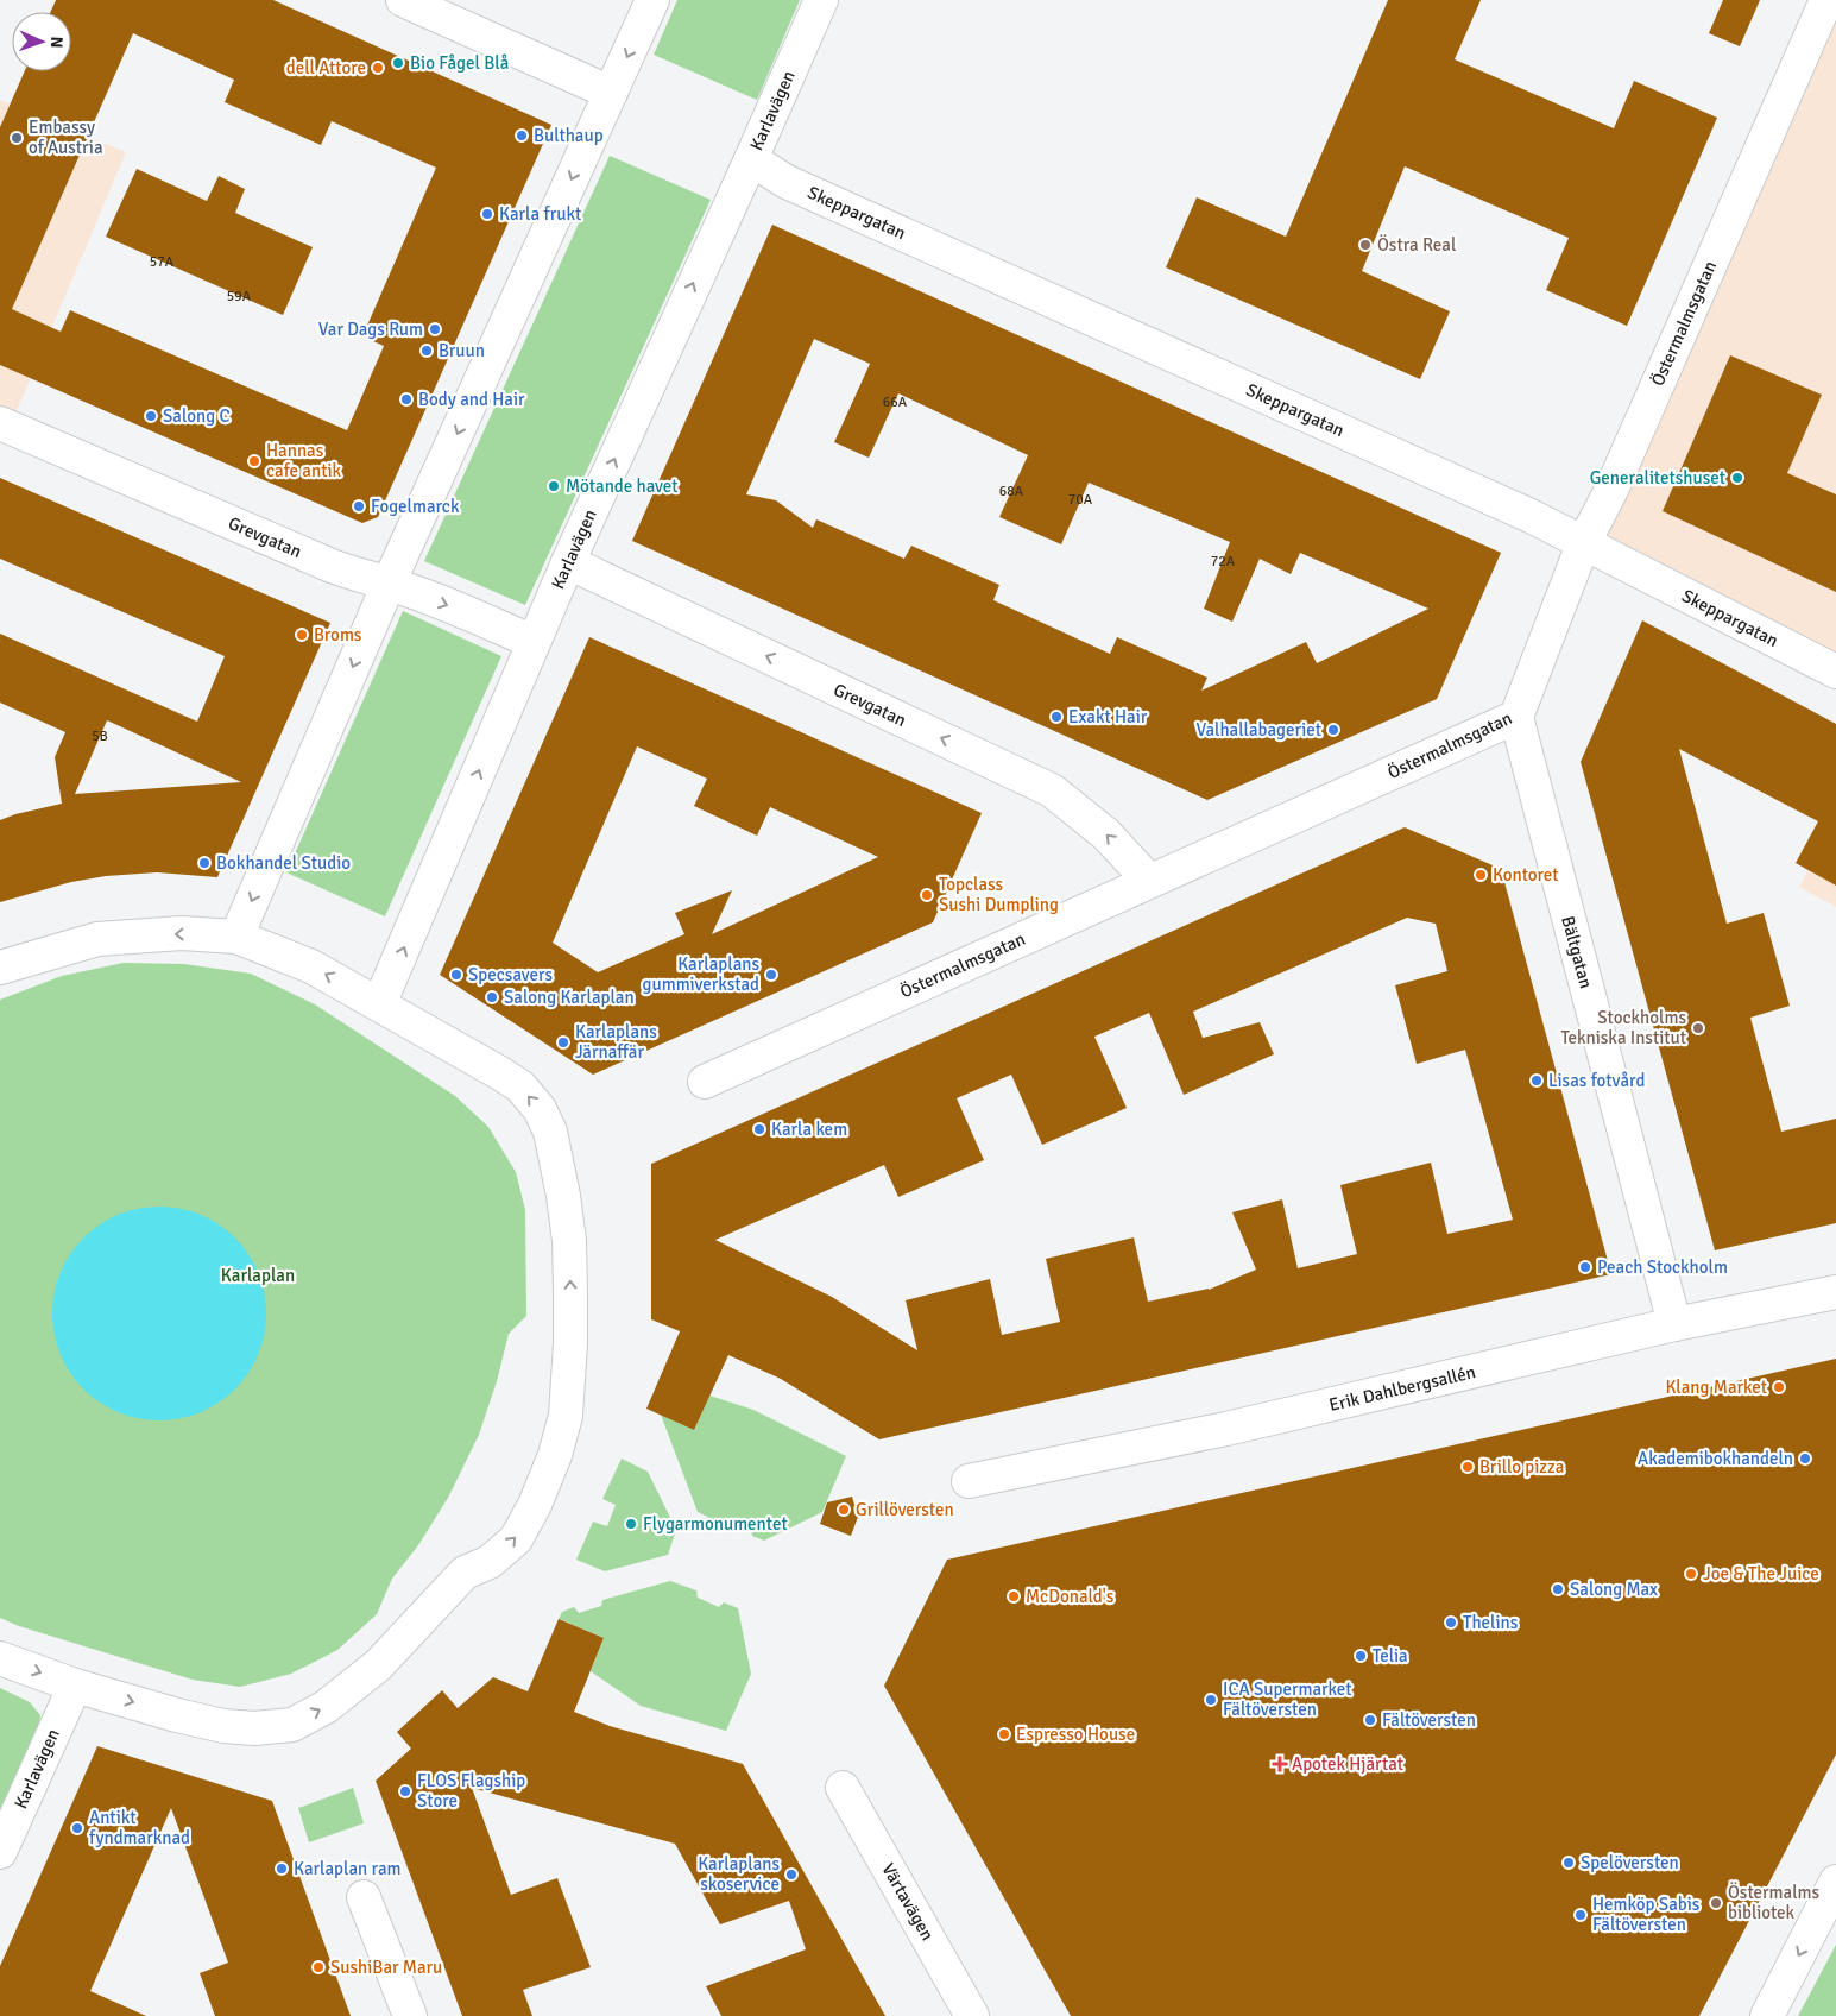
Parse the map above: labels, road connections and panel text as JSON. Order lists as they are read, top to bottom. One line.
{"streets":{"street":["Karlavägen","Skeppargatan","Östermalmsgatan","Grevgatan","Bältgatan","Erik Dahlbergsallén","Värtavägen"]},"crossings":[["Karlavägen","Skeppargatan"],["Karlavägen","Grevgatan"],["Skeppargatan","Östermalmsgatan"],["Östermalmsgatan","Grevgatan"],["Östermalmsgatan","Bältgatan"],["Bältgatan","Erik Dahlbergsallén"]],"parks":["Karlaplan"],"places":{"other":["Bio Fågel Blå","dell Attore","Bulthaup","Embassy of Austria","Karla frukt","Östra Real","Var Dags Rum","Bruun","Body and Hair","Salong C","Hannas cafe antik","Generalitetshuset","Mötande havet","Fogelmarck","Broms","Exakt Hair","Valhallabageriet","Bokhandel Studio","Kontoret","Topclass Sushi Dumpling","Specsavers","Karlaplans gummiverkstad","Salong Karlaplan","Stockholms Tekniska Institut","Karlaplans Järnaffär","Lisas fotvård","Karla kem","Peach Stockholm","Klang Market","Akademibokhandeln","Brillo pizza","Grillöversten","Flygarmonumentet","Joe & The Juice","Salong Max","McDonald's","Thelins","Telia","ICA Supermarket Fältöversten","Fältöversten","Espresso House","FLOS Flagship Store","Antikt fyndmarknad","Spelöversten","Karlaplan ram","Karlaplans skoservice","Östermalms bibliotek","Hemköp Sabis Fältöversten","SushiBar Maru"],"health":["Apotek Hjärtat"]},"house_numbers":["57A","59A","66A","68A","70A","72A","5B"],"north":"right"}
